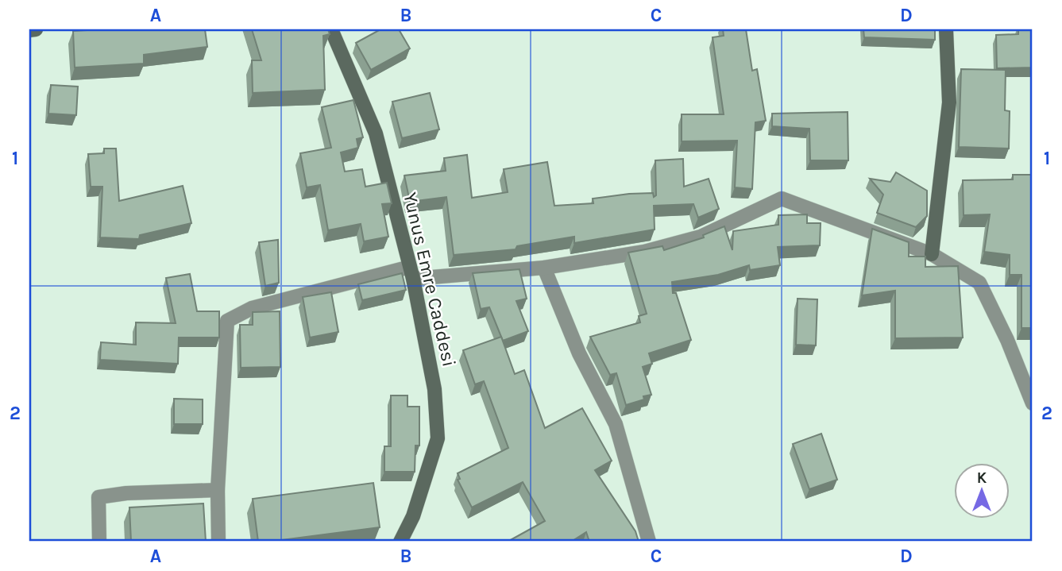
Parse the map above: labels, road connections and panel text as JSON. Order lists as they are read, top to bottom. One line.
{"streets":{"street":["Yunus Emre Caddesi"]},"north":"top","grid":{"columns":["A","B","C","D"],"rows":["1","2"]}}
